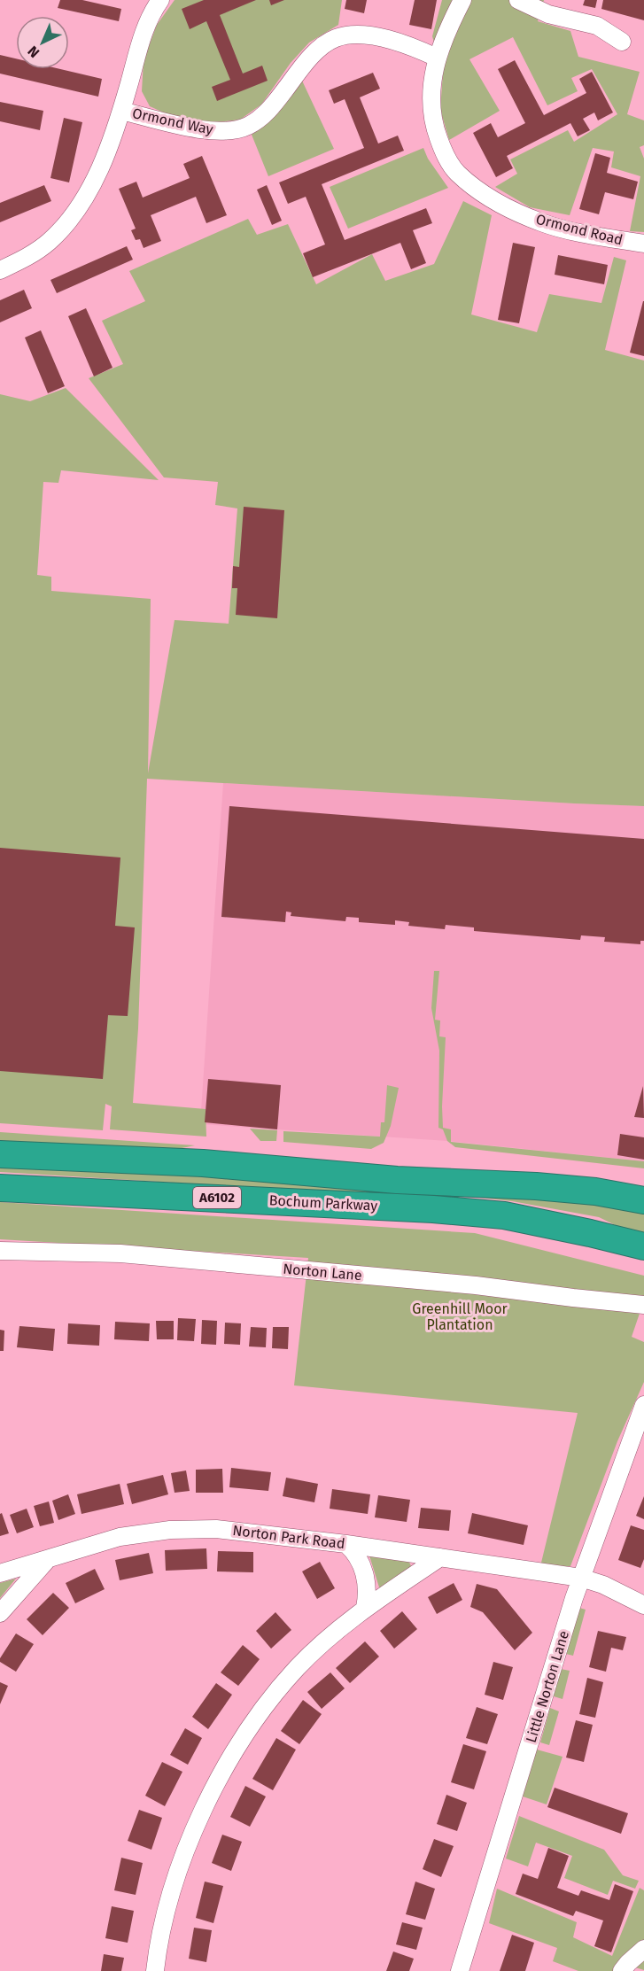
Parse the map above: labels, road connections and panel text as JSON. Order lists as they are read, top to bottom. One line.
{"streets":{"highway":["A6102","Bochum Parkway"],"street":["Ormond Way","Ormond Road","Norton Lane","Norton Park Road","Little Norton Lane"]},"crossings":[["Ormond Way","Ormond Road"],["Norton Park Road","Little Norton Lane"]],"parks":["Greenhill Moor Plantation"],"north":"bottom left"}
